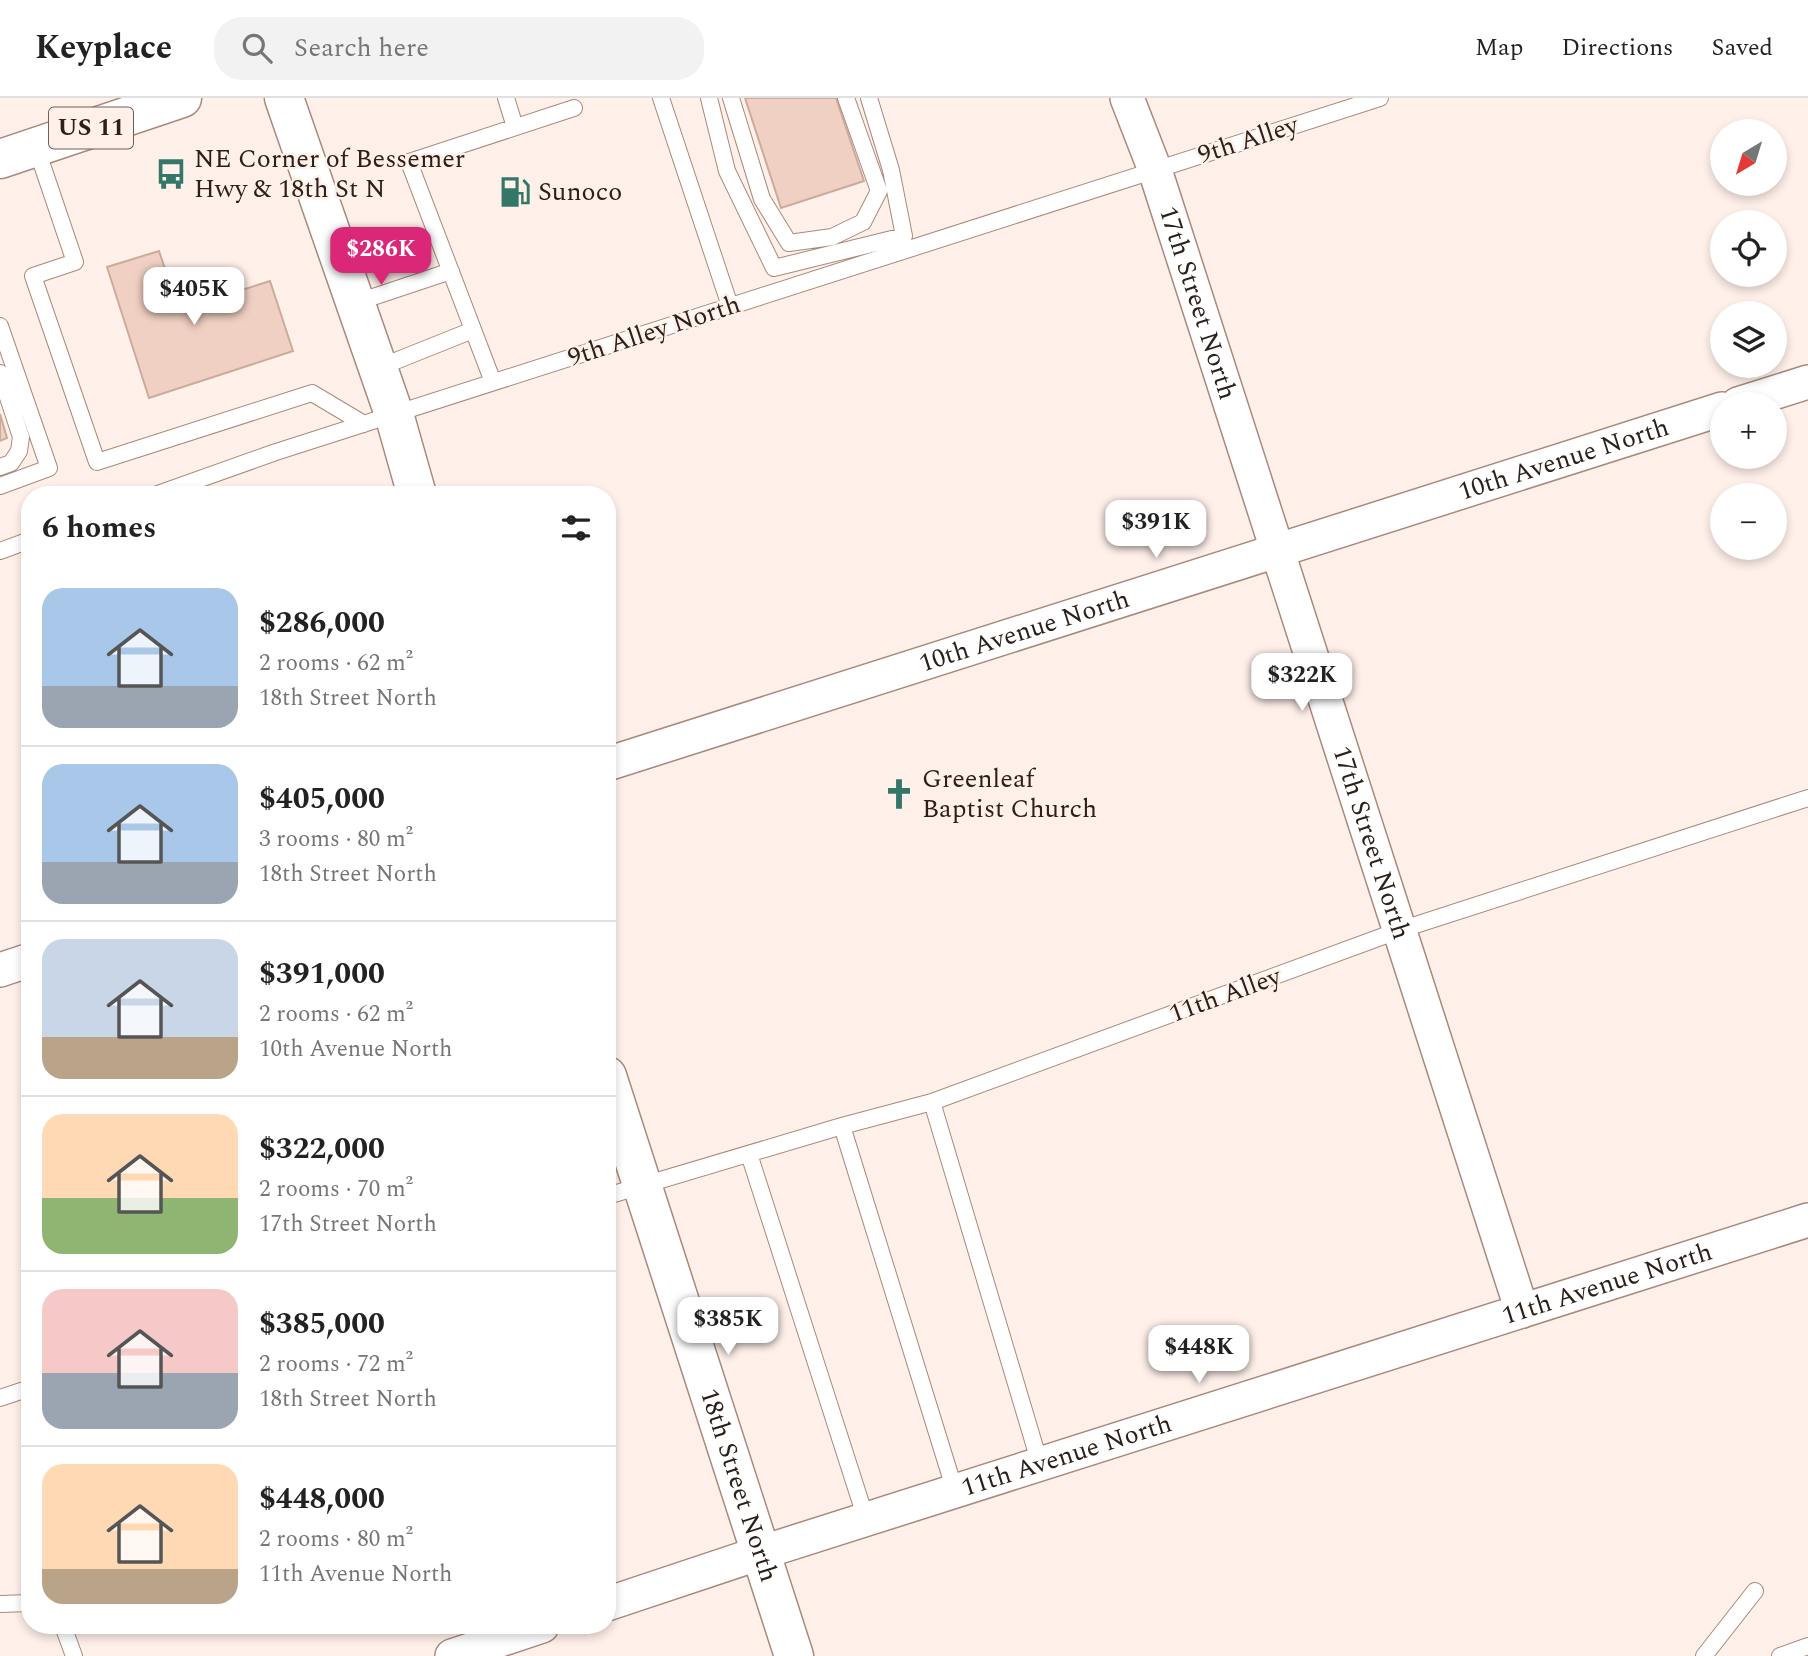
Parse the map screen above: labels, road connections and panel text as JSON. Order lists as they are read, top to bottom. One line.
{"streets":{"main road":["US 11","18th Street North"],"street":["17th Street North","10th Avenue North","11th Avenue North"],"lane":["9th Alley","9th Alley North","11th Alley"]},"crossings":[["9th Alley","17th Street North"],["9th Alley","9th Alley North"],["17th Street North","9th Alley North"],["17th Street North","10th Avenue North"],["17th Street North","11th Alley"],["17th Street North","11th Avenue North"],["11th Alley","18th Street North"],["11th Avenue North","18th Street North"]],"places":{"bus stop":["NE Corner of Bessemer Hwy & 18th St N"],"fuel station":["Sunoco"],"church":["Greenleaf Baptist Church"]},"north":"bottom left","page":{"header":"Keyplace","search":"Search here","nav":["Map","Directions","Saved"],"map_buttons":["+","−"],"price":["$286K","$405K","$391K","$322K","$385K","$448K"],"heading":"6 homes","list":[{"name":"$286,000","note":"2 rooms · 62 m² · 18th Street North"},{"name":"$405,000","note":"3 rooms · 80 m² · 18th Street North"},{"name":"$391,000","note":"2 rooms · 62 m² · 10th Avenue North"},{"name":"$322,000","note":"2 rooms · 70 m² · 17th Street North"},{"name":"$385,000","note":"2 rooms · 72 m² · 18th Street North"},{"name":"$448,000","note":"2 rooms · 80 m² · 11th Avenue North"}]}}
